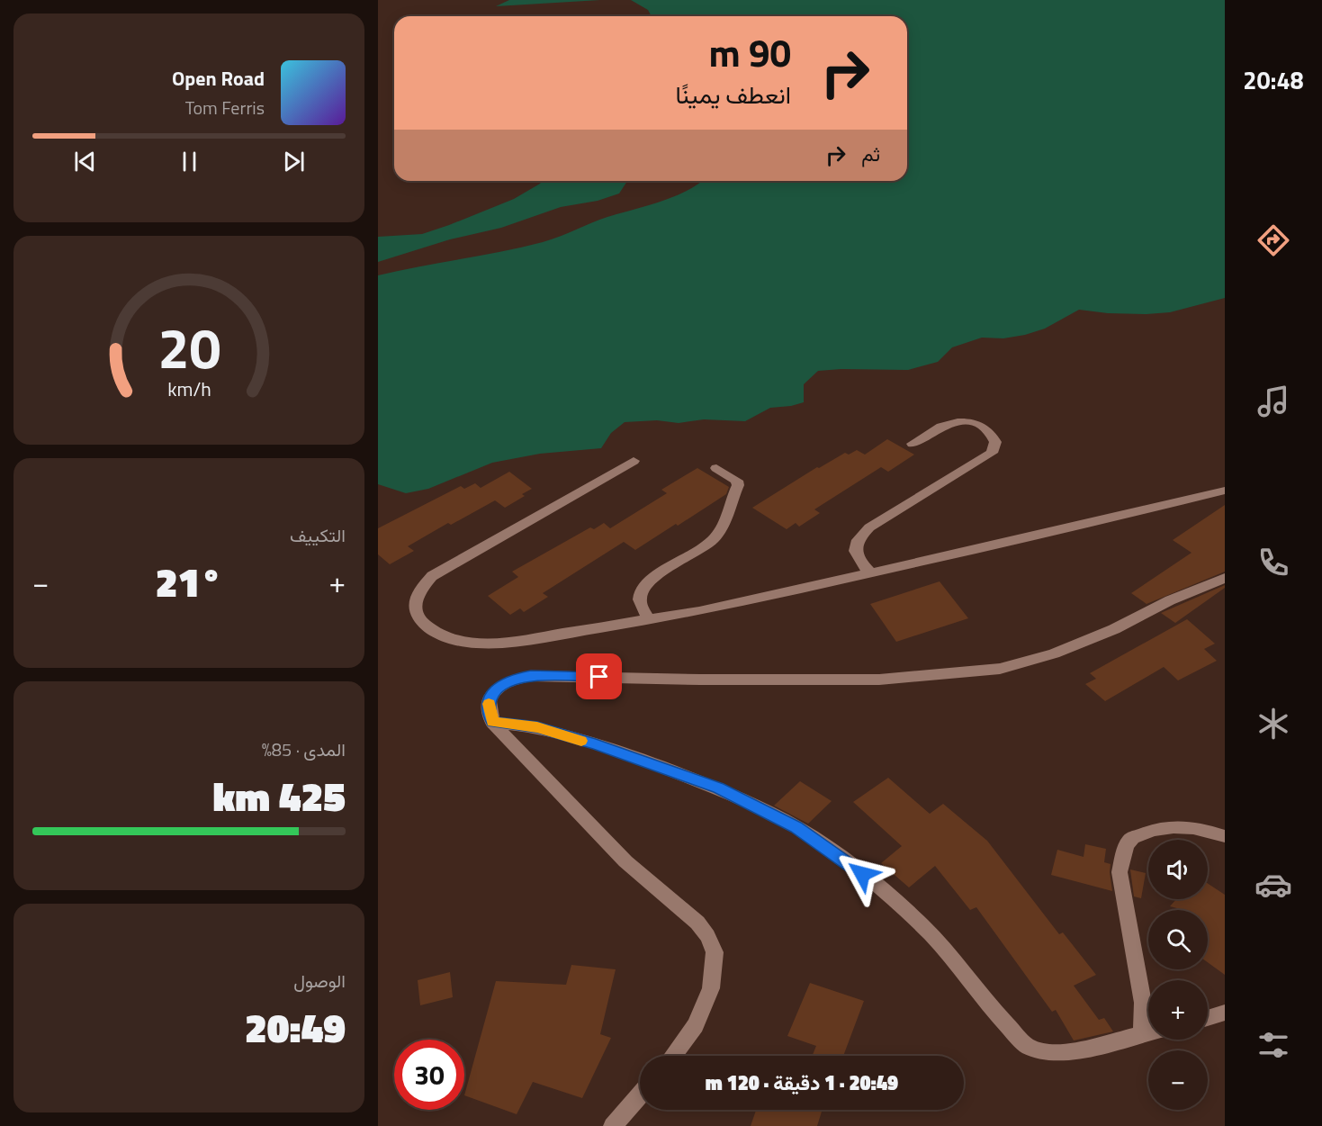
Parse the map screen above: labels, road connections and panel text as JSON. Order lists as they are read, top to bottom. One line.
{"page":{"tabs":"20:48","turn":["90 m","انعطف يمينًا"],"song":["Open Road","Tom Ferris"],"then":"ثم","tile":["التكييف",["المدى · 85%","425 km"],["الوصول","20:49"]],"heat":["−","21°","+"],"map_buttons":["+","−"],"limit":"30","trip":"20:49 · 1 دقيقة · 120 m","gauge":["20","km/h"]}}
